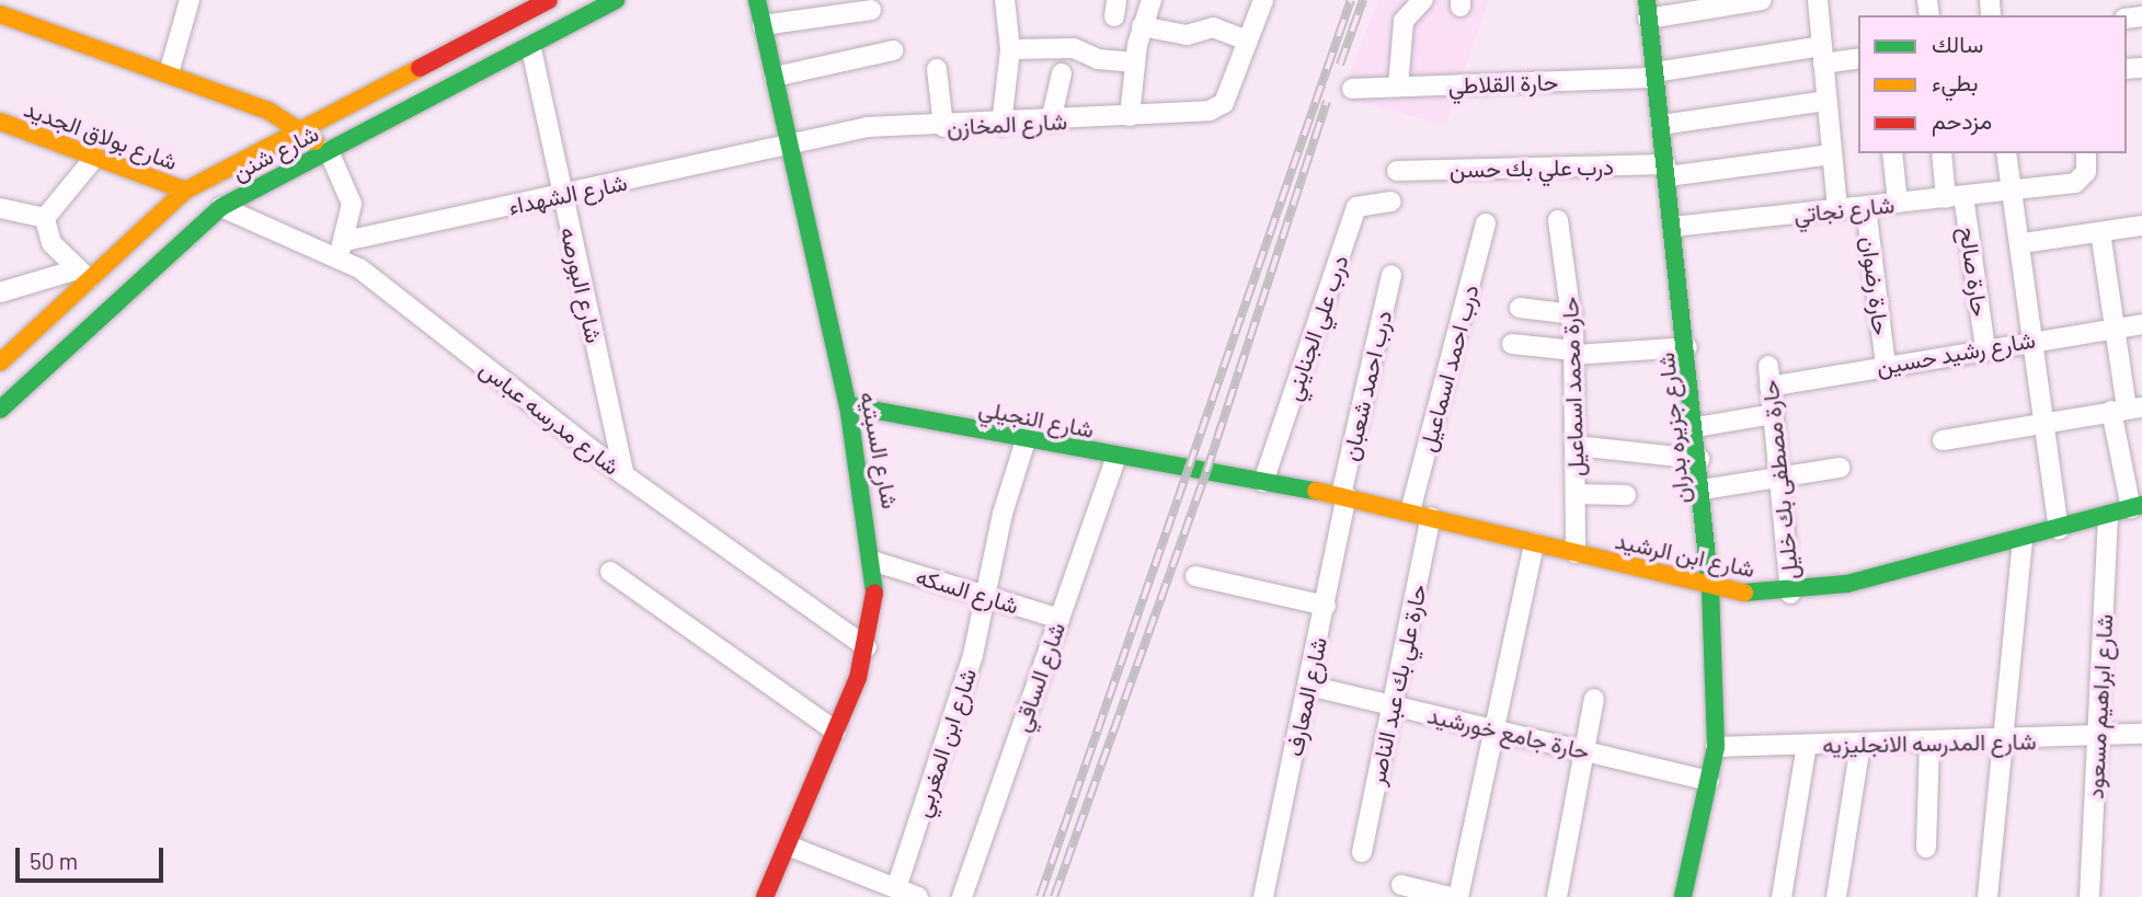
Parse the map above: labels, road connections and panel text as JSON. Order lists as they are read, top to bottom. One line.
{"streets":{"street":["حارة القلاطي","شارع المخازن","شارع بولاق الجديد","شارع شنن","درب علي بك حسن","شارع الشهداء","شارع نجاتي","حارة صالح","شارع البورصه","حارة رضوان","درب علي الجنايني","شارع رشيد حسين","درب احمد اسماعيل","درب احمد شعبان","حارة محمد اسماعيل","شارع مدرسه عباس","شارع النجيلي","شارع جزيره بدران","شارع السبتيه","حارة مصطفى بك خليل","شارع ابن الرشيد","شارع السكه","شارع الساقي","حارة علي بك عبد الناصر","شارع المعارف","شارع ابراهيم مسعود","حارة جامع خورشيد","شارع ابن المغربي","شارع المدرسه الانجليزيه"]},"crossings":[["حارة القلاطي","شارع جزيره بدران"],["شارع المخازن","شارع الشهداء"],["شارع المخازن","شارع السبتيه"],["شارع بولاق الجديد","شارع شنن"],["شارع شنن","شارع البورصه"],["شارع شنن","شارع مدرسه عباس"],["درب علي بك حسن","شارع جزيره بدران"],["شارع الشهداء","شارع البورصه"],["شارع الشهداء","شارع مدرسه عباس"],["شارع الشهداء","شارع السبتيه"],["شارع نجاتي","حارة صالح"],["شارع نجاتي","حارة رضوان"],["شارع نجاتي","شارع جزيره بدران"],["حارة صالح","شارع رشيد حسين"],["شارع البورصه","شارع مدرسه عباس"],["حارة رضوان","شارع رشيد حسين"],["درب علي الجنايني","شارع ابن الرشيد"],["شارع رشيد حسين","حارة مصطفى بك خليل"],["درب احمد اسماعيل","شارع ابن الرشيد"],["درب احمد شعبان","شارع ابن الرشيد"],["درب احمد شعبان","شارع المعارف"],["حارة محمد اسماعيل","شارع ابن الرشيد"],["شارع مدرسه عباس","شارع السبتيه"],["شارع النجيلي","شارع السبتيه"],["شارع النجيلي","شارع ابن الرشيد"],["شارع النجيلي","شارع الساقي"],["شارع النجيلي","شارع ابن المغربي"],["شارع جزيره بدران","شارع ابن الرشيد"],["شارع جزيره بدران","حارة جامع خورشيد"],["شارع جزيره بدران","شارع المدرسه الانجليزيه"],["شارع السبتيه","شارع السكه"],["حارة مصطفى بك خليل","شارع ابن الرشيد"],["شارع ابن الرشيد","حارة علي بك عبد الناصر"],["شارع ابن الرشيد","شارع المعارف"],["شارع ابن الرشيد","شارع ابراهيم مسعود"],["شارع السكه","شارع الساقي"],["شارع السكه","شارع ابن المغربي"],["حارة علي بك عبد الناصر","حارة جامع خورشيد"],["شارع المعارف","حارة جامع خورشيد"],["شارع ابراهيم مسعود","شارع المدرسه الانجليزيه"]],"legend":["سالك","بطيء","مزدحم"],"scale_bar":"50 m"}
